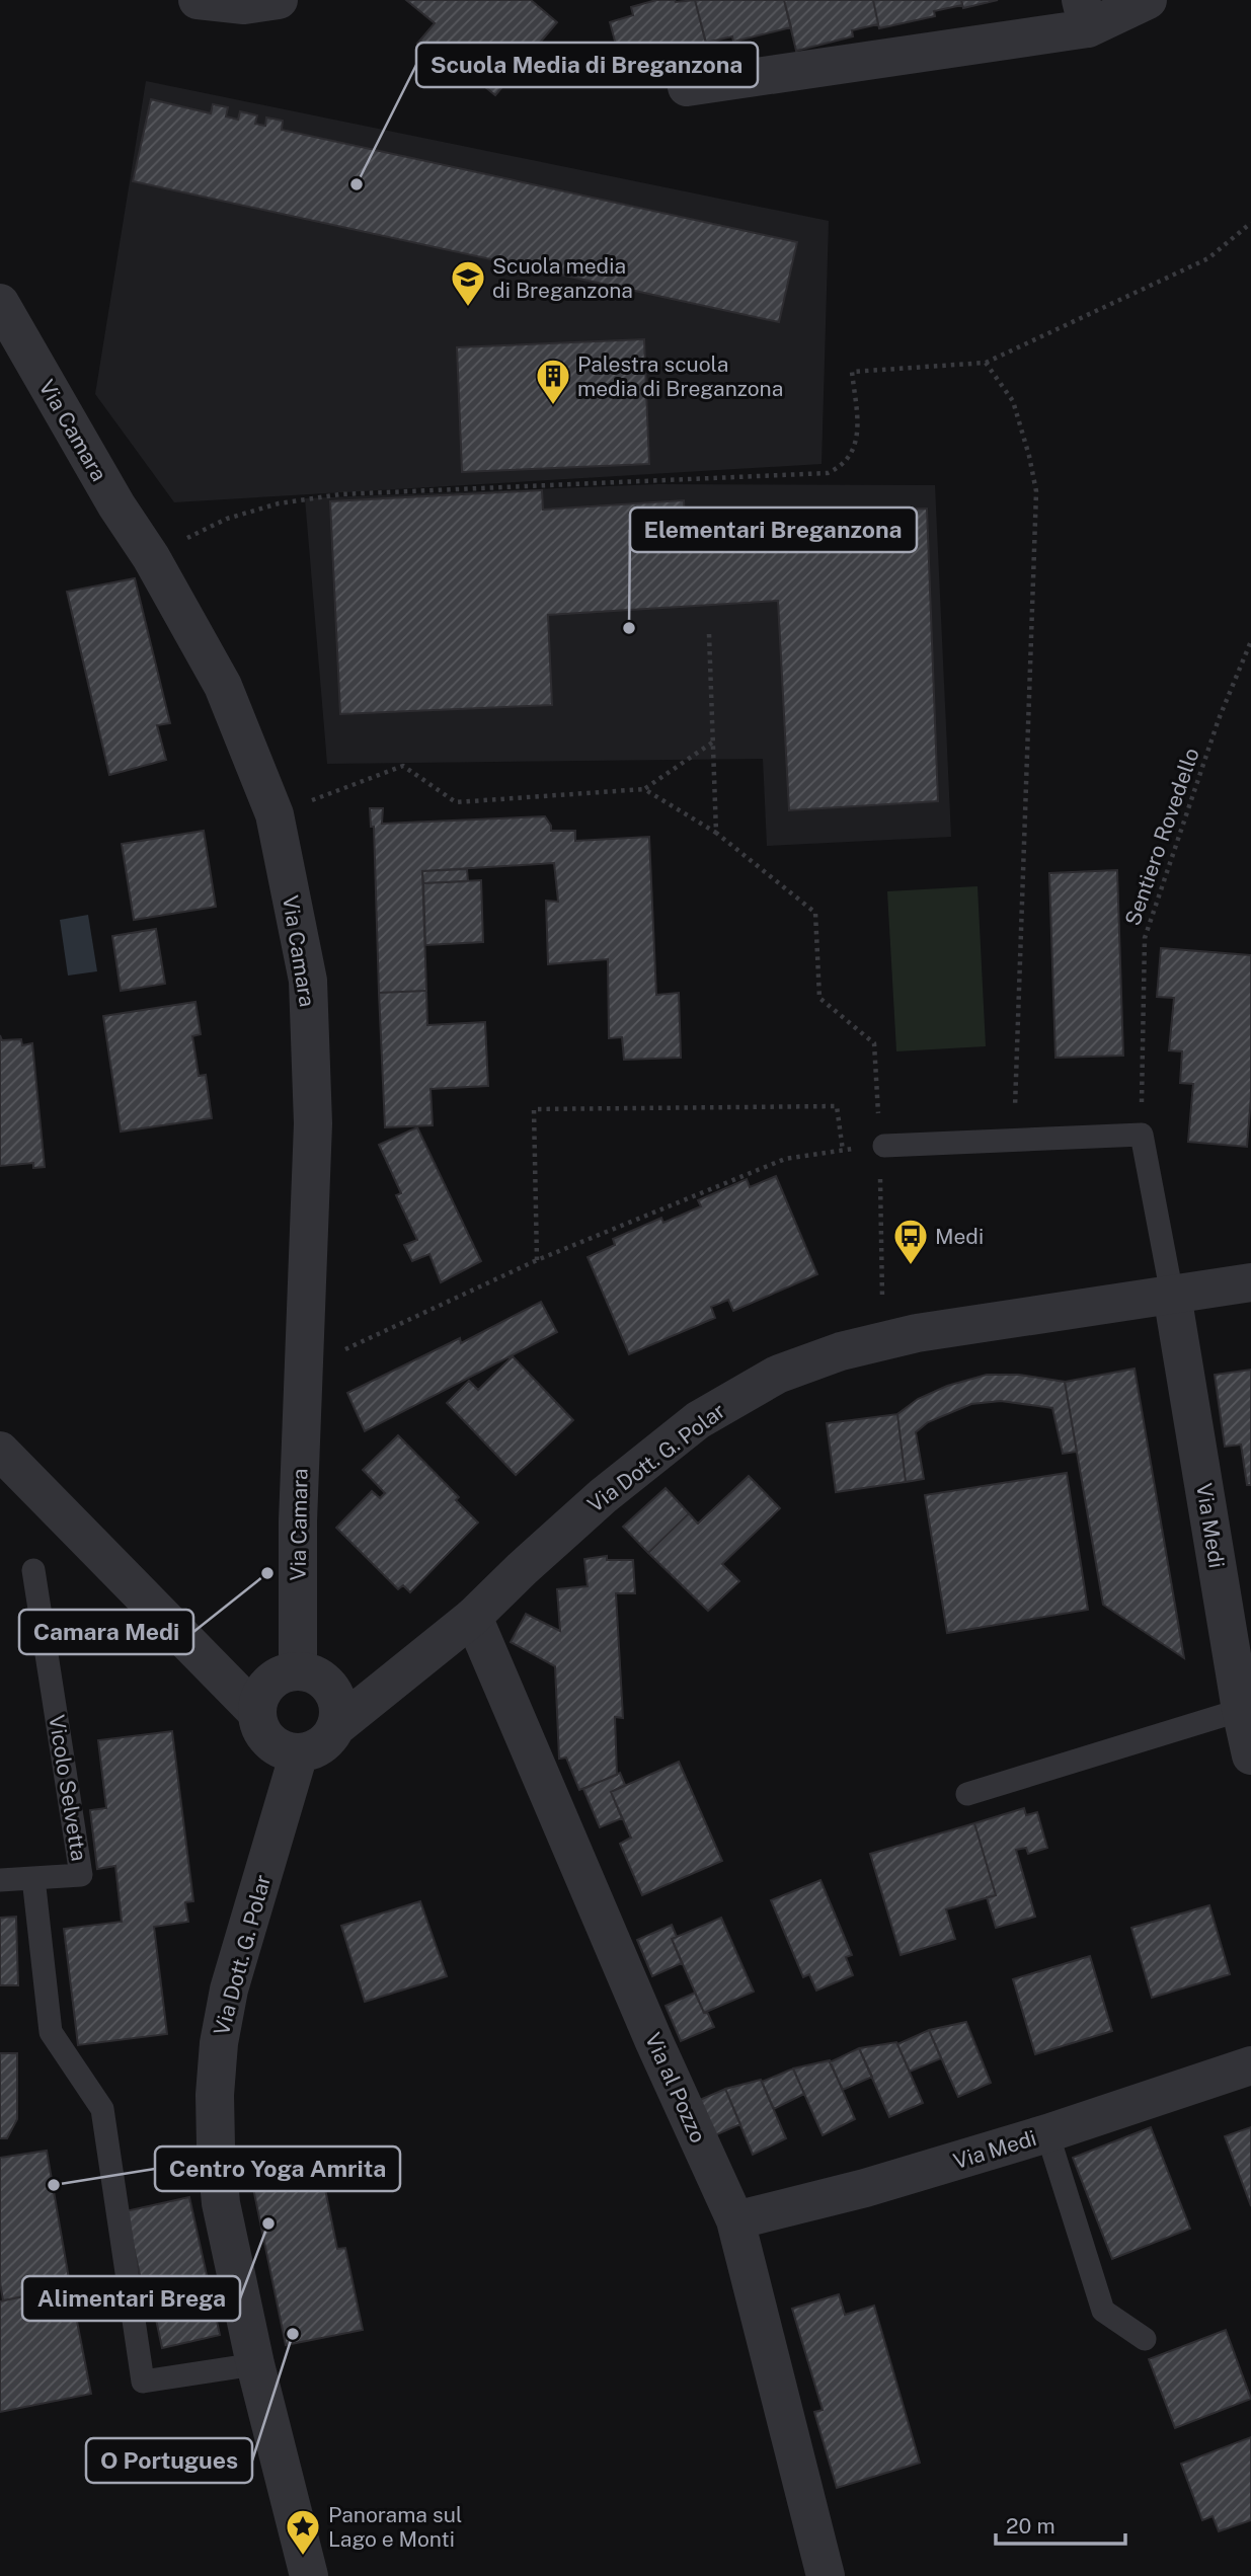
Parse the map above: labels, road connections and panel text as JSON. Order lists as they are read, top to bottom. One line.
{"streets":{"street":["Via Camara","Via Dott. G. Polar","Via Medi","Via al Pozzo"],"lane":["Vicolo Selvetta"],"path":["Sentiero Rovedello"]},"crossings":[["Via Camara","Via Dott. G. Polar"],["Via Dott. G. Polar","Via Medi"],["Via Dott. G. Polar","Via al Pozzo"],["Via Medi","Via al Pozzo"]],"places":{"other":["Scuola Media di Breganzona","Elementari Breganzona","Camara Medi","Centro Yoga Amrita","Alimentari Brega","O Portugues"],"school or university":["Scuola media di Breganzona"],"building":["Palestra scuola media di Breganzona"],"bus stop":["Medi"],"place":["Panorama sul Lago e Monti"]},"scale_bar":"20 m"}
